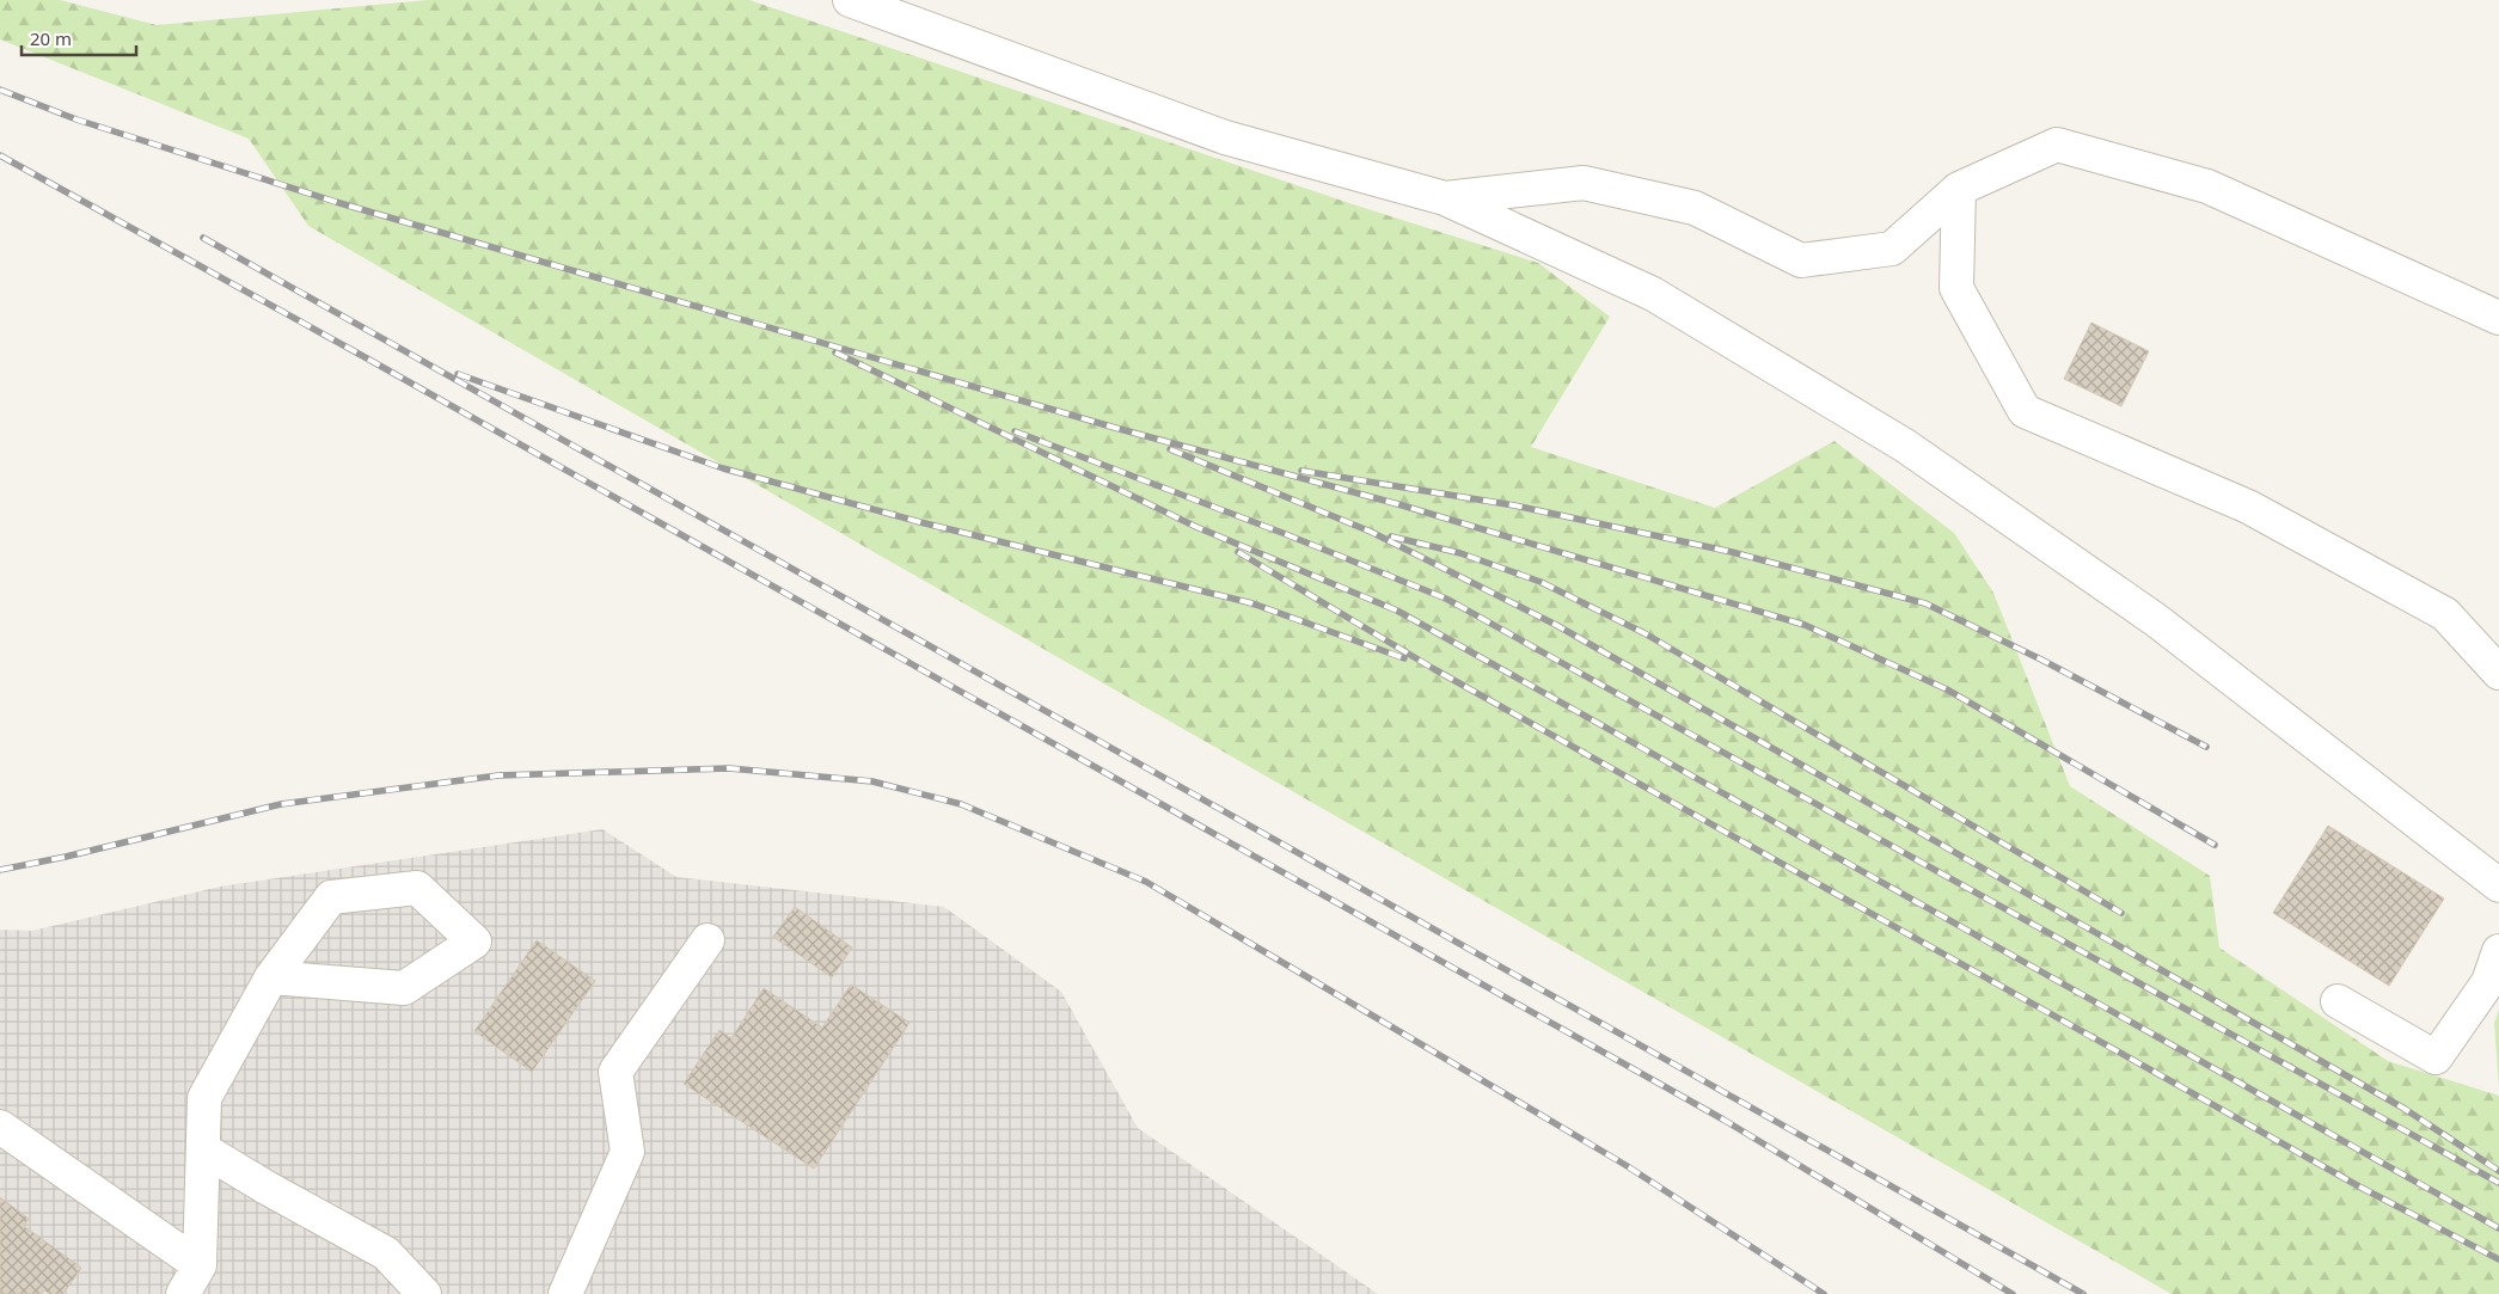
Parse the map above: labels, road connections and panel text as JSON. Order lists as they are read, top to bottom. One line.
{"scale_bar":"20 m"}
